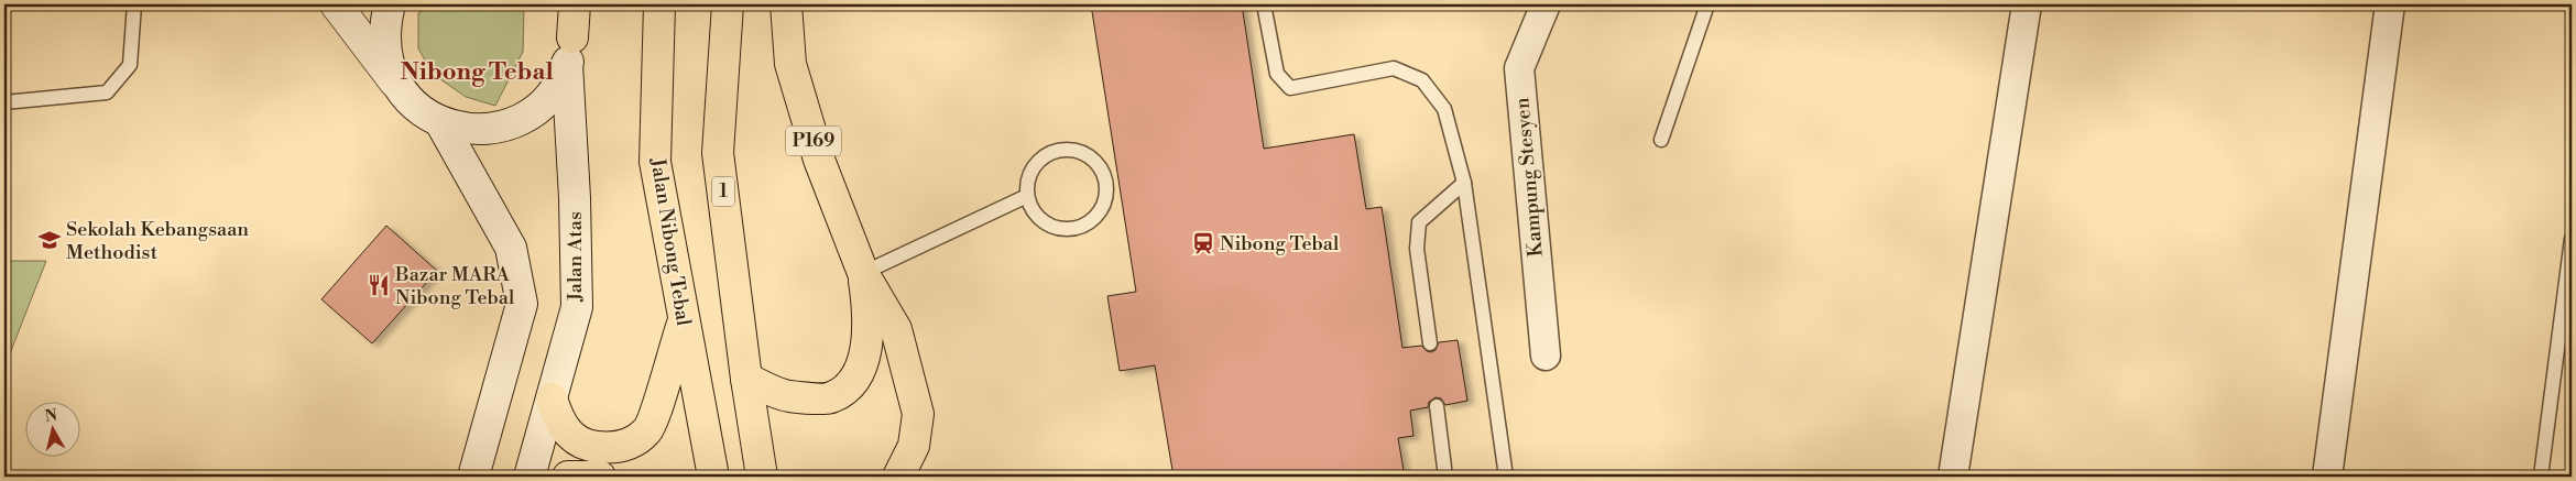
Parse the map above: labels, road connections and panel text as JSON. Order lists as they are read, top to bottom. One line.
{"streets":{"highway":["P169","1","Jalan Nibong Tebal","Jalan Atas"],"street":["Kampung Stesyen"]},"districts":["Nibong Tebal"],"places":{"school or university":["Sekolah Kebangsaan Methodist"],"station":["Nibong Tebal"],"restaurant":["Bazar MARA Nibong Tebal"]},"north":"top"}
